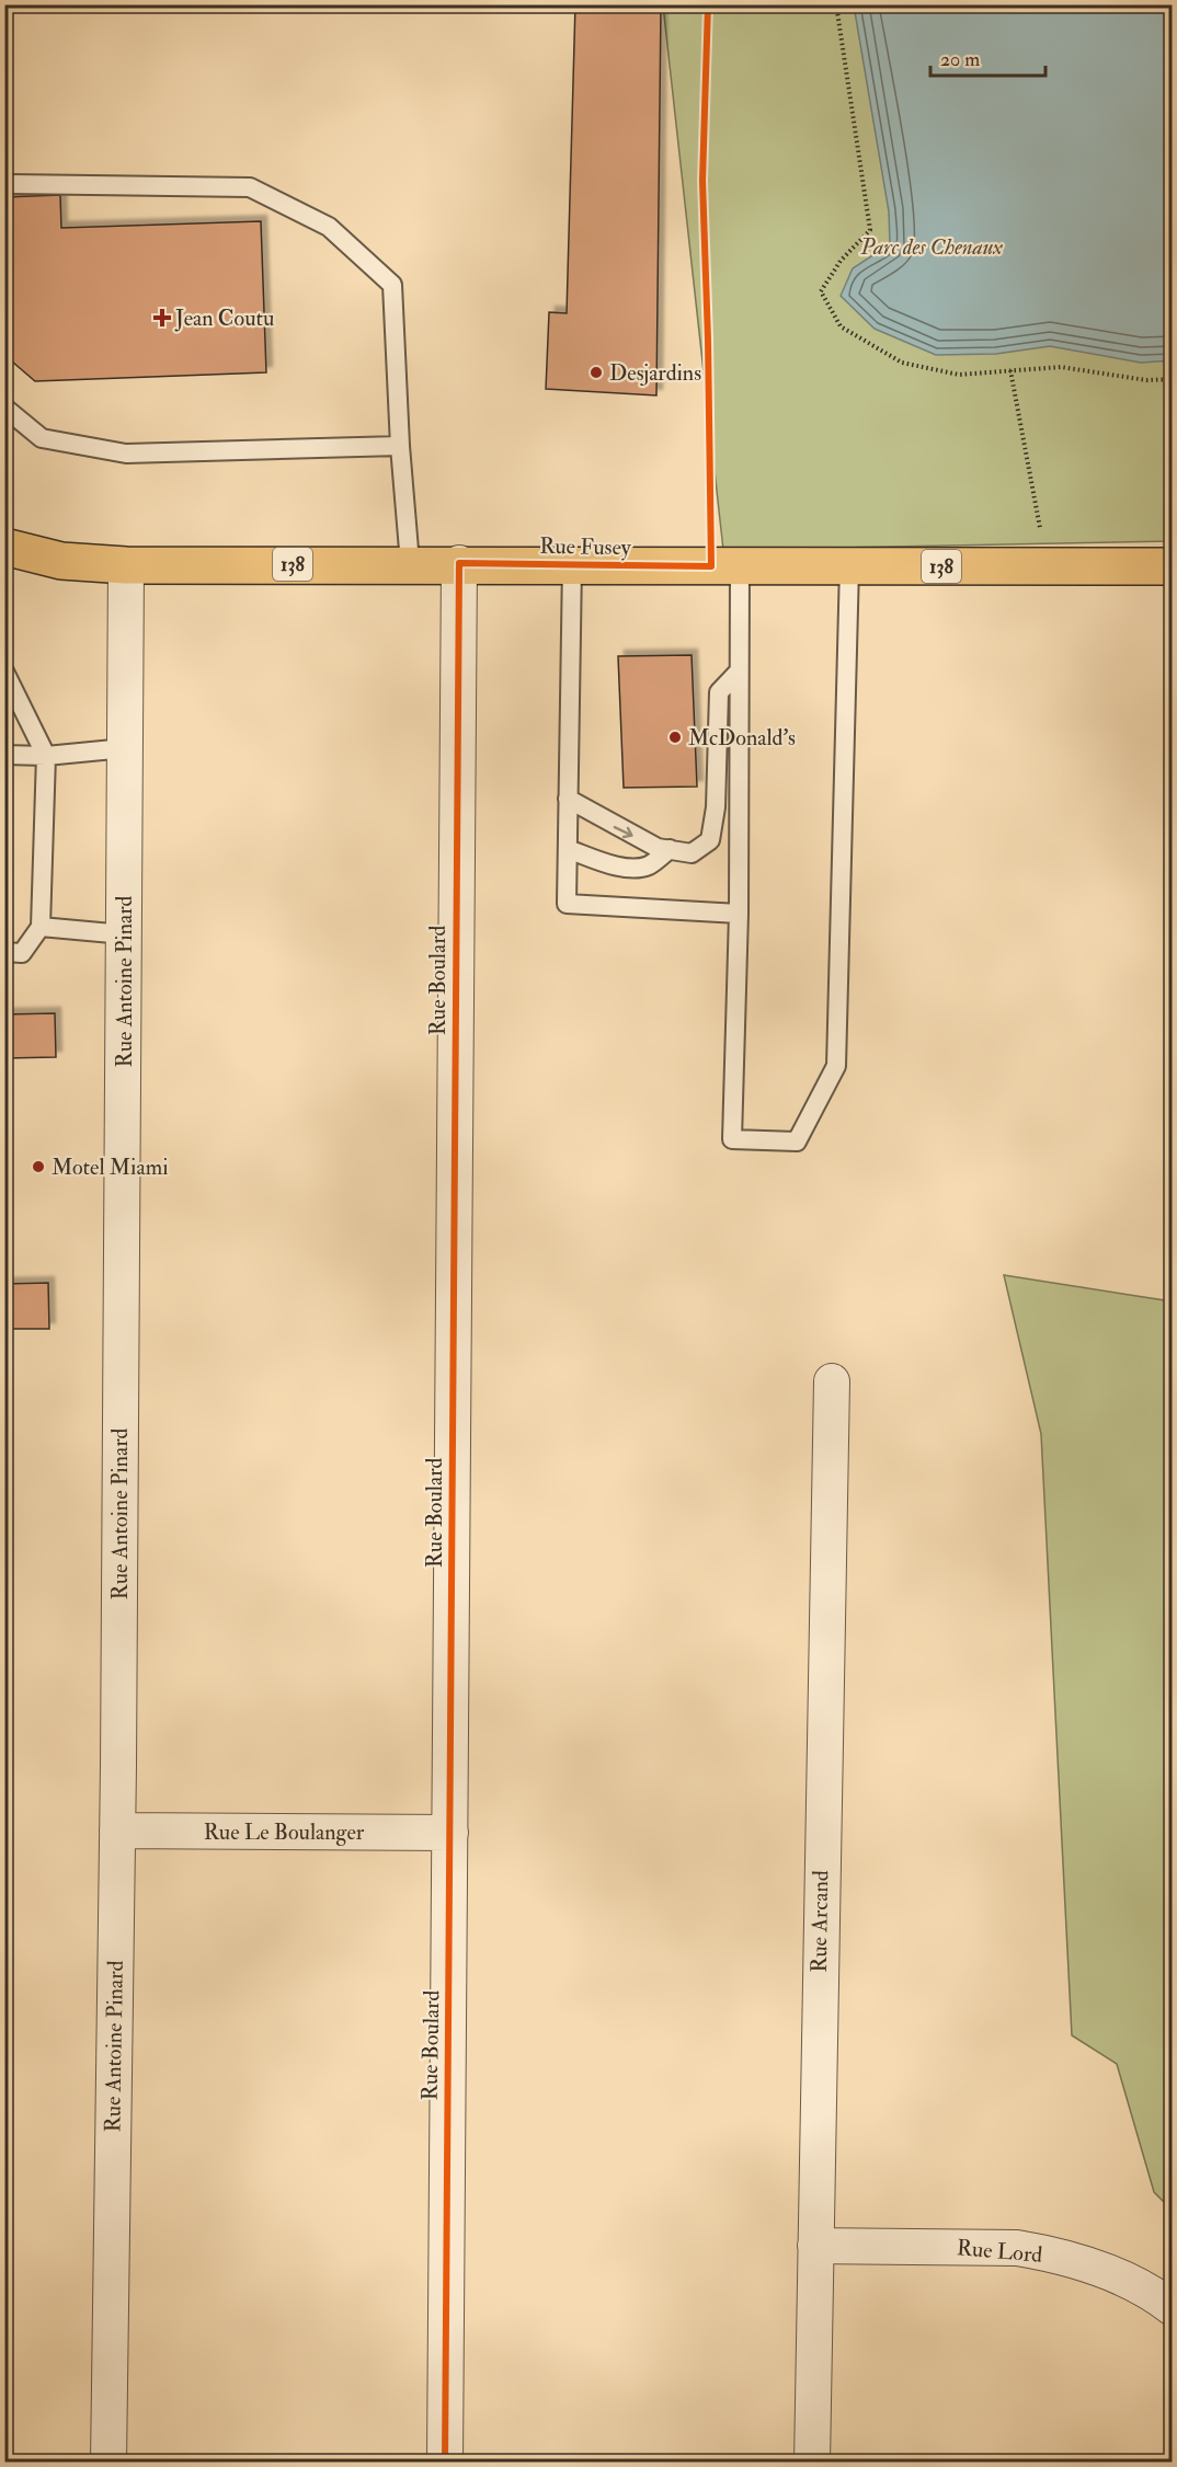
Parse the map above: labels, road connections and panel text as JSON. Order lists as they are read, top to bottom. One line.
{"streets":{"main road":["Rue Fusey","138"],"street":["Rue Boulard","Rue Antoine Pinard","Rue Le Boulanger","Rue Arcand","Rue Lord"]},"crossings":[["Rue Fusey","Rue Boulard"],["Rue Fusey","Rue Antoine Pinard"],["Rue Boulard","Rue Le Boulanger"],["Rue Antoine Pinard","Rue Le Boulanger"],["Rue Arcand","Rue Lord"]],"parks":["Parc des Chenaux"],"places":{"health":["Jean Coutu"],"other":["Desjardins","McDonald's","Motel Miami"]},"scale_bar":"20 m"}
